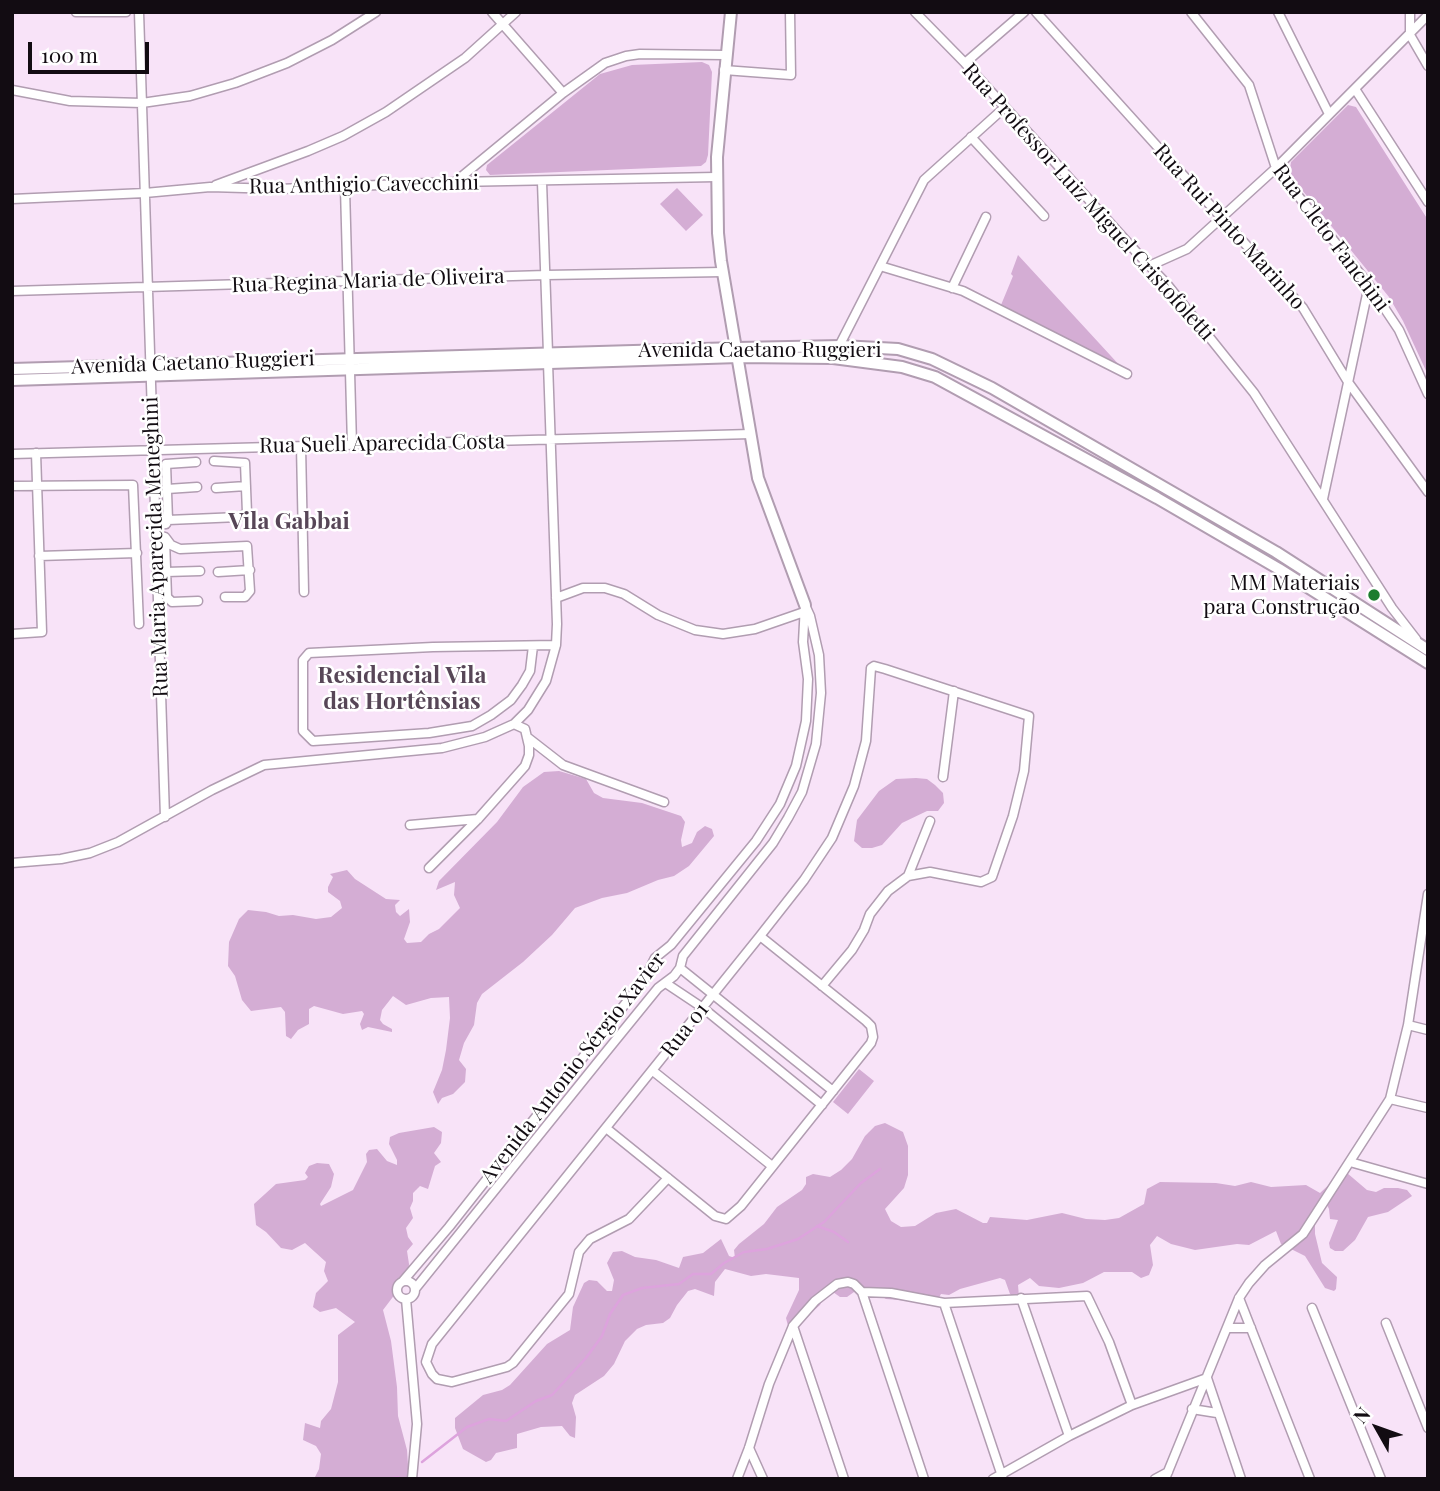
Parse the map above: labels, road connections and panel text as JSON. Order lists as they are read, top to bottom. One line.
{"streets":{"main road":["Avenida Caetano Ruggieri"],"street":["Rua Anthigio Cavecchini","Rua Professor Luiz Miguel Cristofoletti","Rua Rui Pinto Marinho","Rua Cleto Fanchini","Rua Regina Maria de Oliveira","Rua Sueli Aparecida Costa","Rua Maria Aparecida Meneghini","Rua 01","Avenida Antonio Sérgio Xavier"]},"crossings":[["Rua Anthigio Cavecchini","Rua Maria Aparecida Meneghini"],["Rua Professor Luiz Miguel Cristofoletti","Avenida Caetano Ruggieri"],["Rua Regina Maria de Oliveira","Rua Maria Aparecida Meneghini"],["Avenida Caetano Ruggieri","Rua Maria Aparecida Meneghini"],["Rua Sueli Aparecida Costa","Rua Maria Aparecida Meneghini"]],"districts":["Vila Gabbai","Residencial Vila das Hortênsias"],"places":["MM Materiais para Construção"],"scale_bar":"100 m","north":"top left"}
